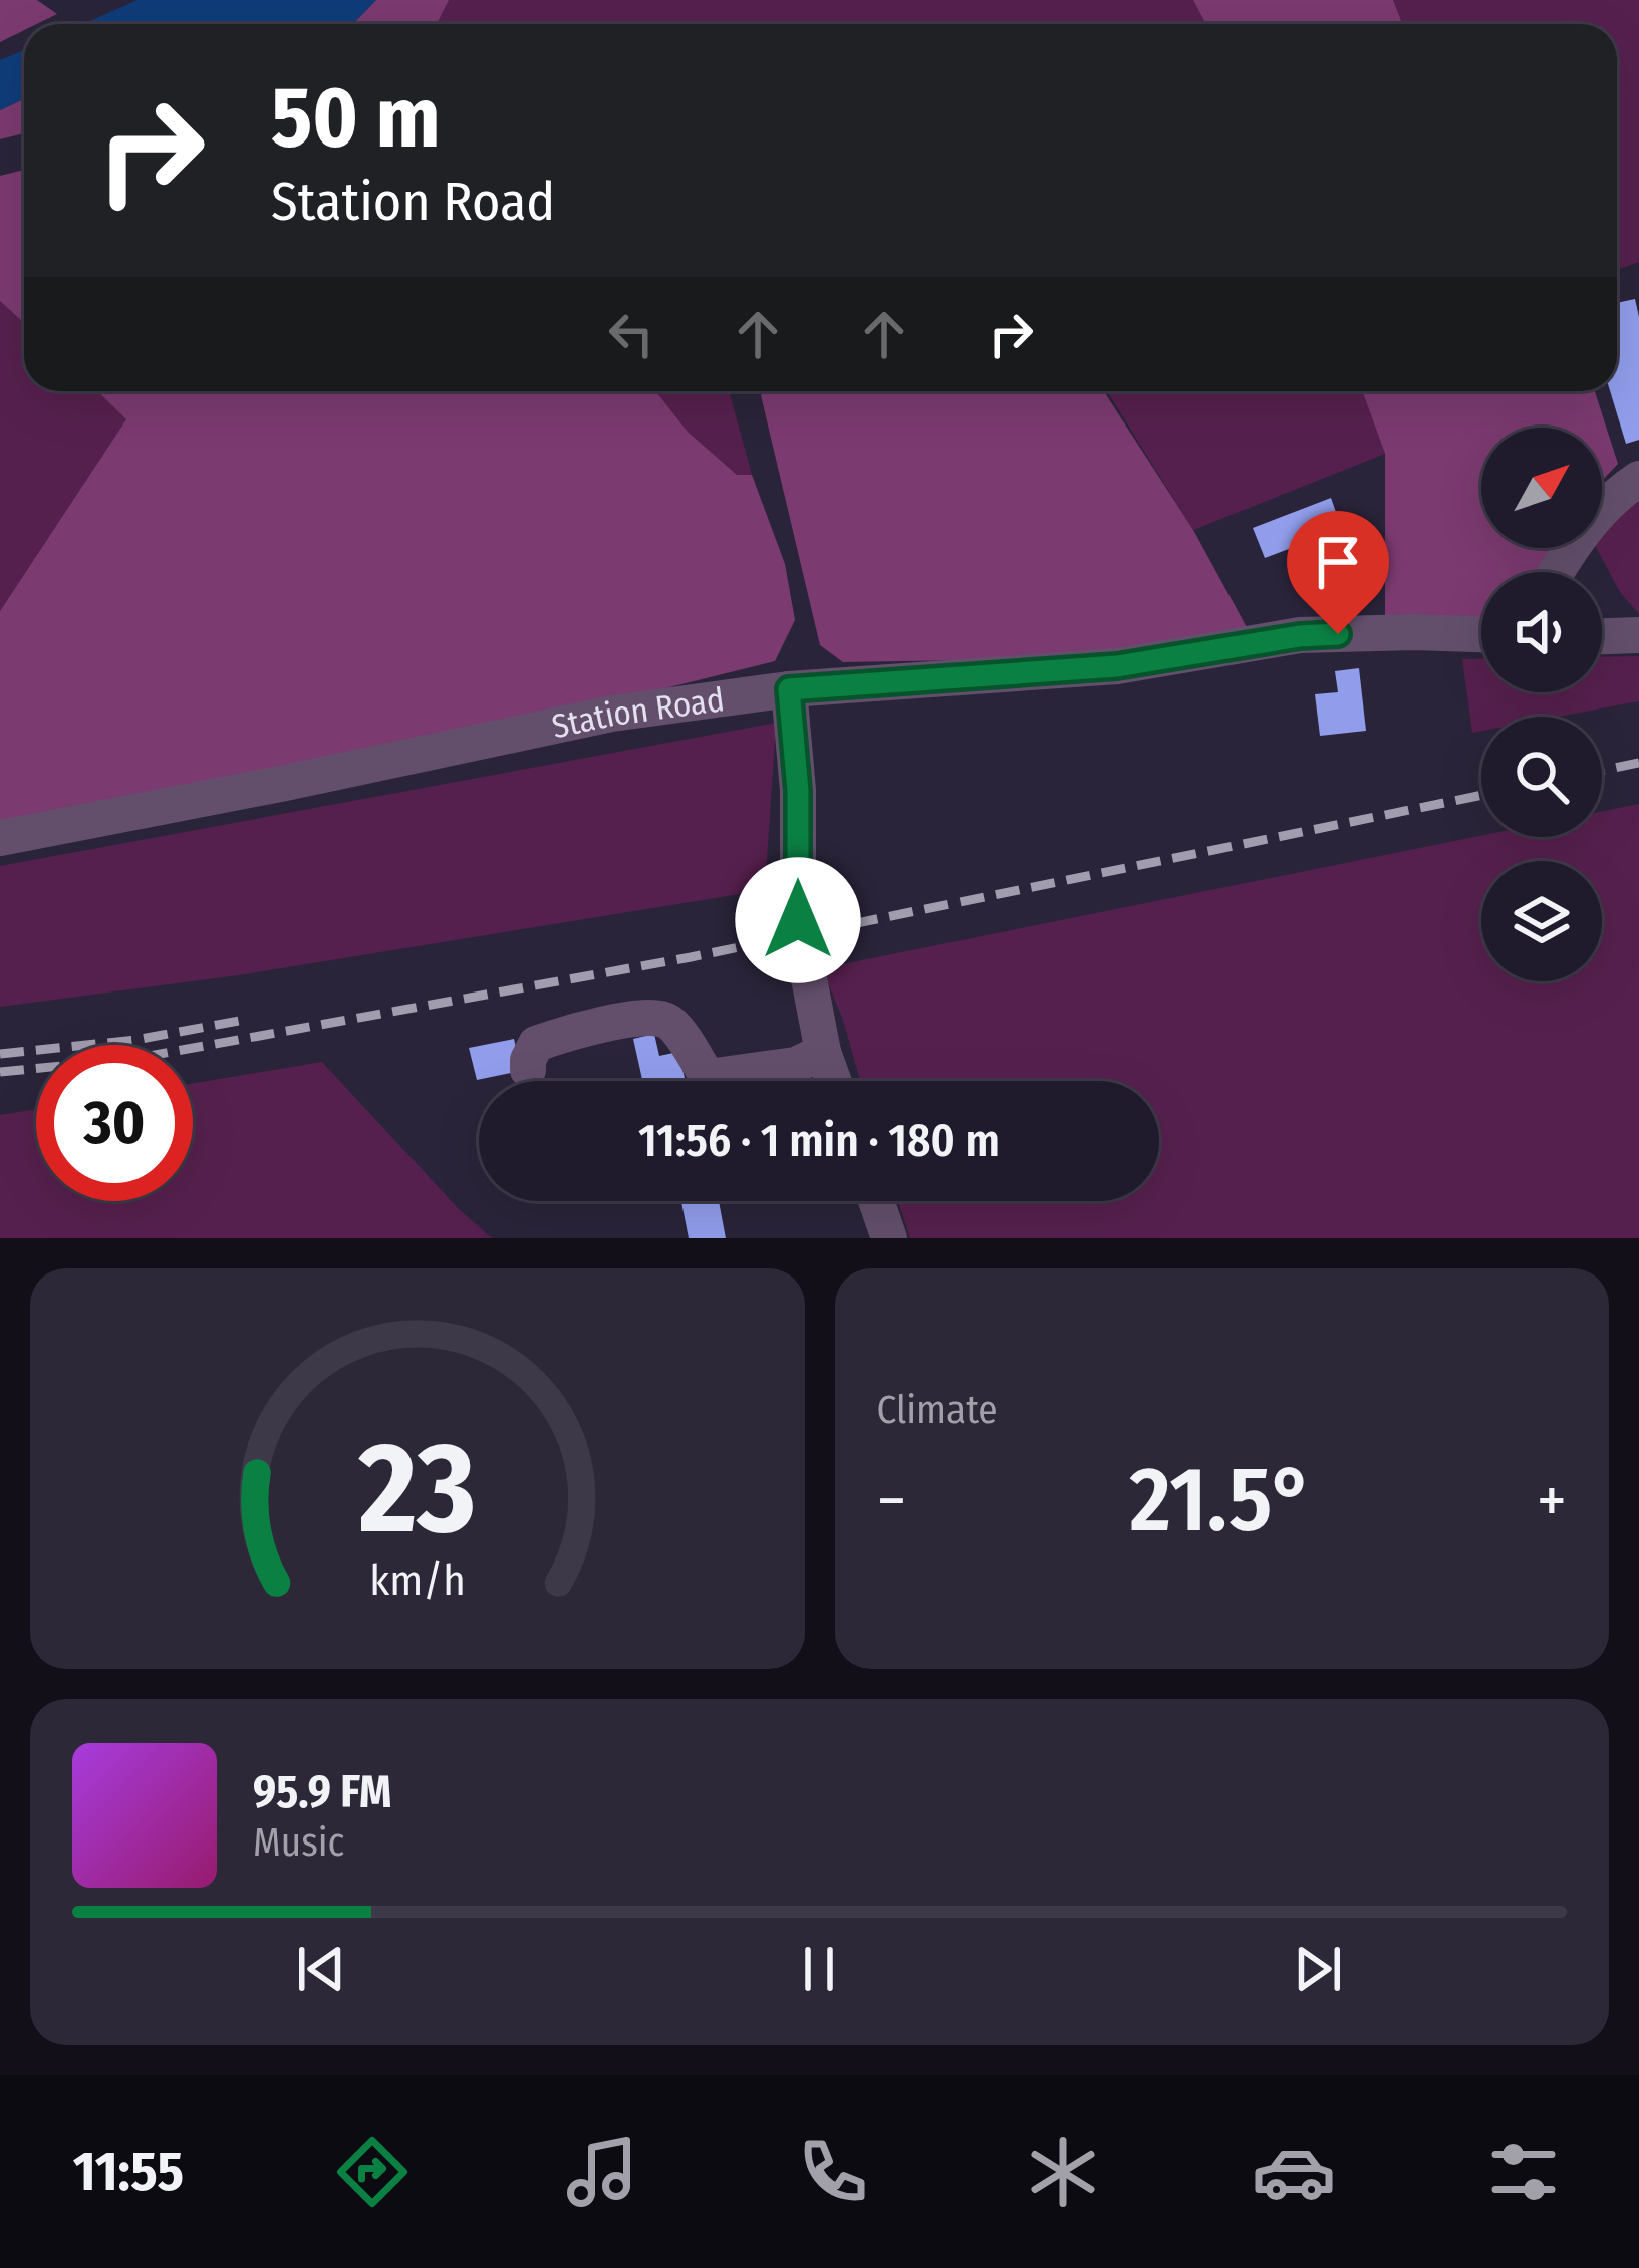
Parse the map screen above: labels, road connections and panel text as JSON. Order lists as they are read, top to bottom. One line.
{"streets":{"street":["Station Road"]},"north":"top right","page":{"turn":["50 m","Station Road"],"limit":"30","trip":"11:56 · 1 min · 180 m","tile":"Climate","heat":["−","21.5°","+"],"song":["95.9 FM","Music"],"tabs":"11:55","gauge":["23","km/h"]}}
